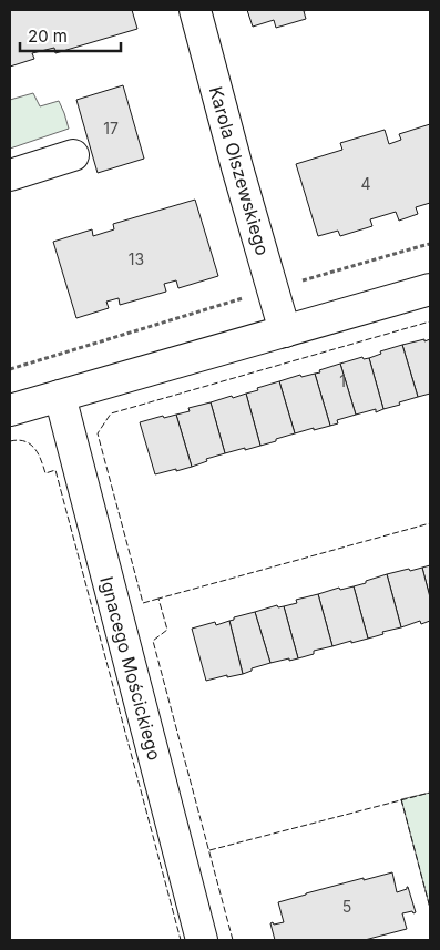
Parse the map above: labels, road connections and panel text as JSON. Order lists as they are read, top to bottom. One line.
{"streets":{"street":["Karola Olszewskiego","Ignacego Mościckiego"]},"house_numbers":["17","4","13","1","5"],"scale_bar":"20 m"}
